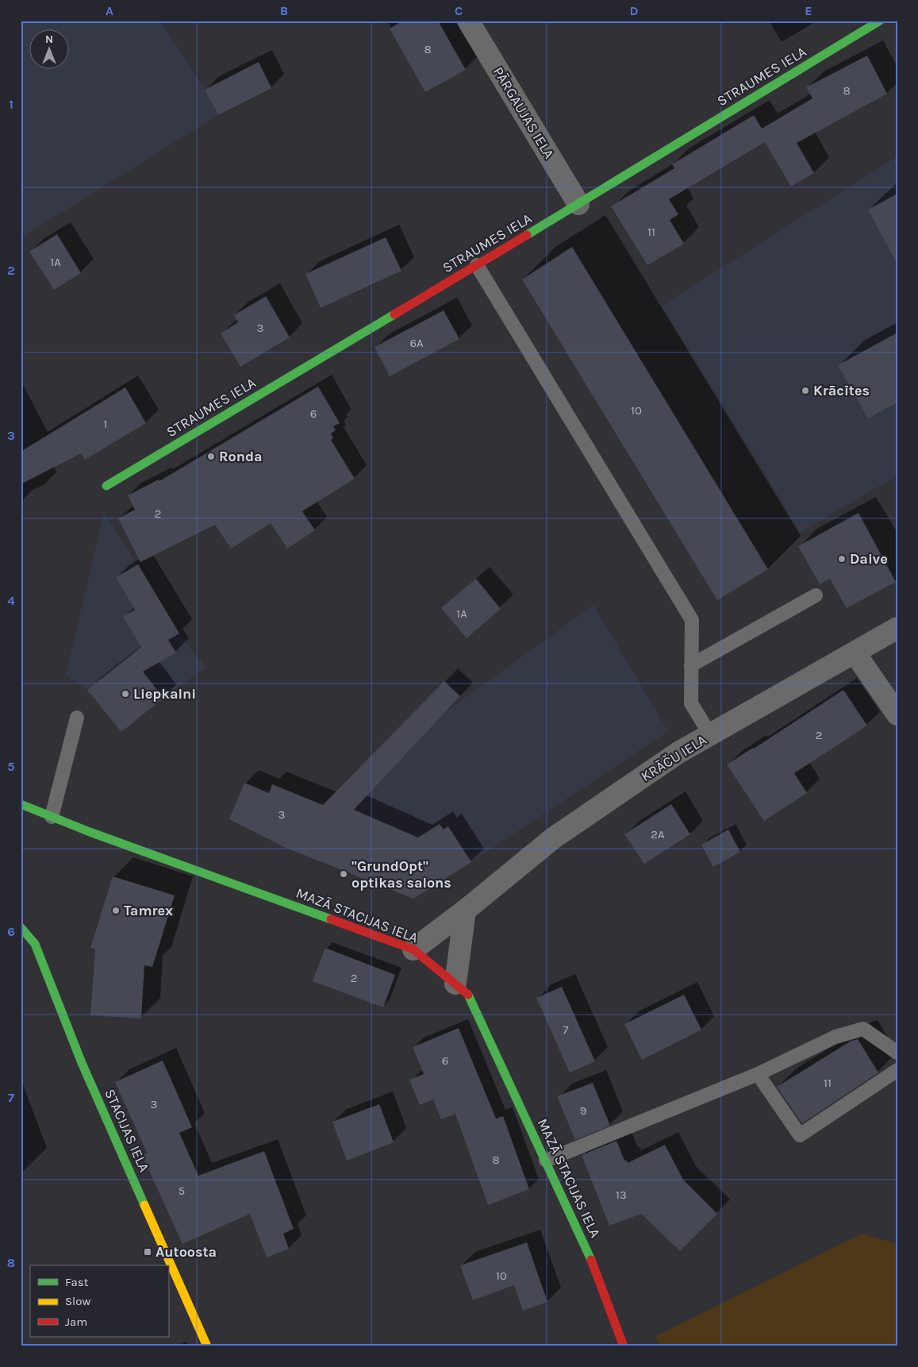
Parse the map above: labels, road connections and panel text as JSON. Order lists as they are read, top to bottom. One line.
{"streets":{"main road":["STRAUMES IELA","MAZĀ STACIJAS IELA","STACIJAS IELA"],"street":["PĀRGAUJAS IELA","KRĀČU IELA"]},"crossings":[["STRAUMES IELA","PĀRGAUJAS IELA"],["KRĀČU IELA","MAZĀ STACIJAS IELA"]],"places":{"other":["Krācītes","Ronda","Daive","Liepkalni","\"GrundOpt\" optikas salons","Tamrex"],"transit":["Autoosta"]},"house_numbers":["8","8","11","1A","3","6A","10","6","1","2","1A","2","3","2A","2","7","6","11","3","9","8","5","13","10"],"legend":["Fast","Slow","Jam"],"north":"top","grid":{"columns":["A","B","C","D","E"],"rows":["1","2","3","4","5","6","7","8"]}}
